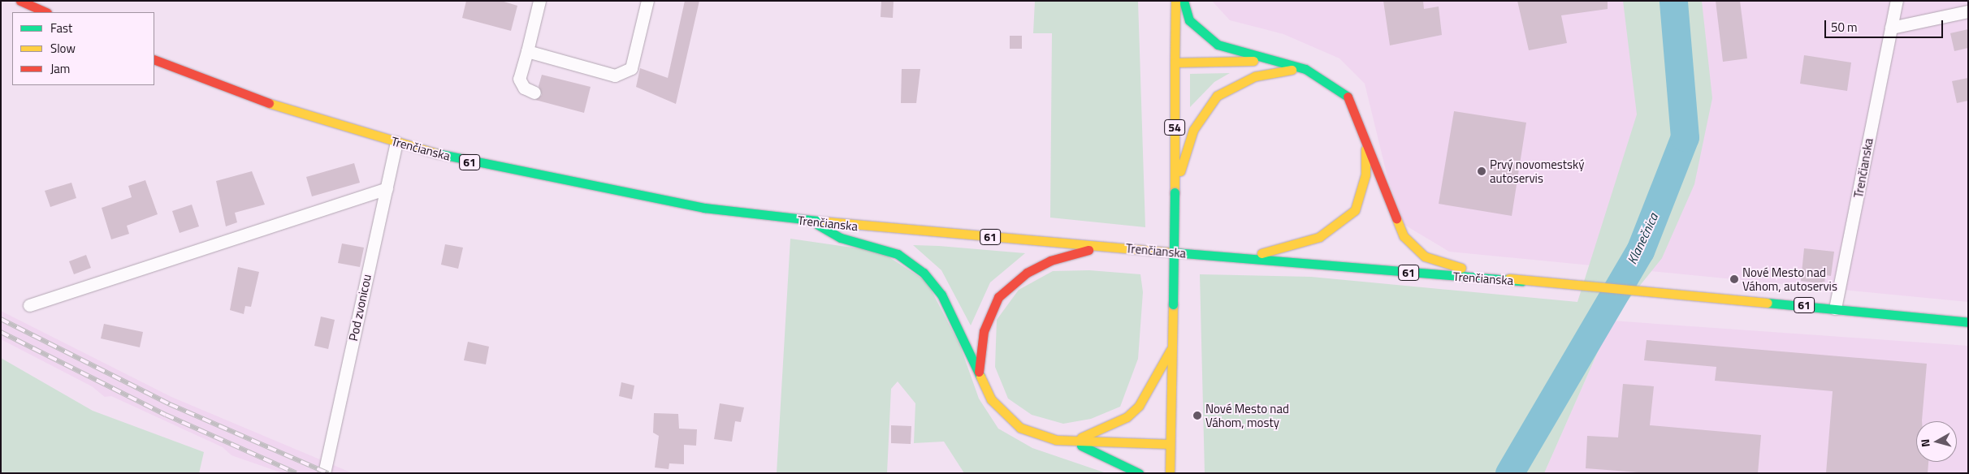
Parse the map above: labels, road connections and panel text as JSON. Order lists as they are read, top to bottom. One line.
{"streets":{"main road":["54","Trenčianska","61"],"street":["Pod zvonicou"]},"crossings":[["Trenčianska","61"],["Trenčianska","Pod zvonicou"]],"water":["Klanečnica"],"places":["Prvý novomestský autoservis","Nové Mesto nad Váhom, autoservis","Nové Mesto nad Váhom, mosty"],"legend":["Fast","Slow","Jam"],"scale_bar":"50 m","north":"left"}
